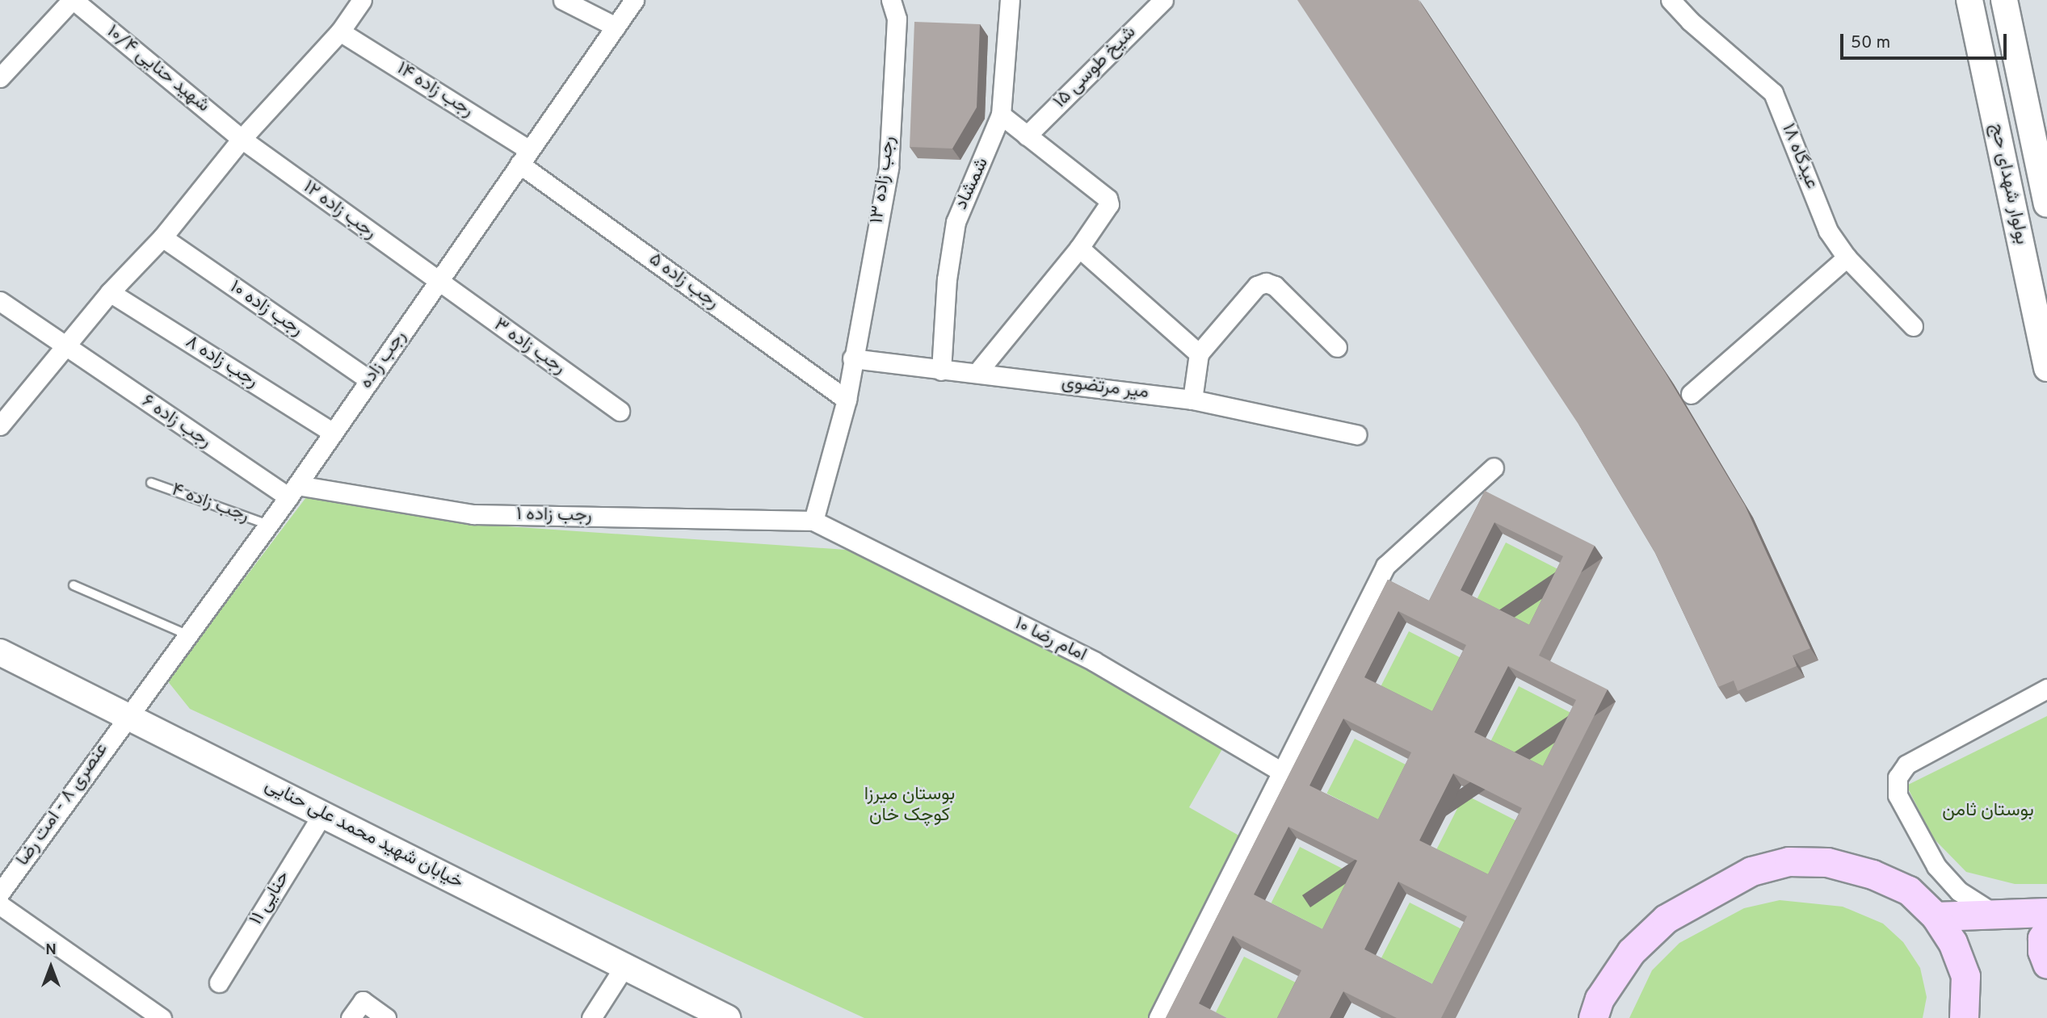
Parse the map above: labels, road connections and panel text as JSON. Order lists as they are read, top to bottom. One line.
{"streets":{"main road":["بولوار شهدای حج","خیابان شهید محمد علی حنایی"],"street":["۱۵ شیخ طوسی","شهید حنایی ۱۰/۴","رجب زاده ۱۴","عیدگاه ۱۸","رجب زاده ۱۳","شمشاد","رجب زاده ۱۲","رجب زاده ۵","رجب زاده ۱۰","رجب زاده ۳","رجب زاده","رجب زاده ۸","میر مرتضوی","رجب زاده ۶","رجب زاده ۱","امام رضا ۱۰","عنصری ۸ - امت رضا","حنایی ۱۱"],"lane":["رجب زاده ۴"]},"crossings":[["شهید حنایی ۱۰/۴","رجب زاده ۱۲"],["رجب زاده ۱۴","رجب زاده ۵"],["رجب زاده ۱۴","رجب زاده"],["رجب زاده ۱۳","رجب زاده ۵"],["رجب زاده ۱۳","میر مرتضوی"],["رجب زاده ۱۳","رجب زاده ۱"],["رجب زاده ۱۳","امام رضا ۱۰"],["شمشاد","میر مرتضوی"],["رجب زاده ۱۲","رجب زاده ۳"],["رجب زاده ۱۲","رجب زاده"],["رجب زاده ۵","رجب زاده"],["رجب زاده ۱۰","رجب زاده"],["رجب زاده ۳","رجب زاده"],["رجب زاده","رجب زاده ۸"],["رجب زاده","رجب زاده ۶"],["رجب زاده","رجب زاده ۴"],["رجب زاده","رجب زاده ۱"],["رجب زاده","عنصری ۸ - امت رضا"],["رجب زاده","خیابان شهید محمد علی حنایی"],["رجب زاده ۶","رجب زاده ۱"],["رجب زاده ۱","امام رضا ۱۰"],["عنصری ۸ - امت رضا","خیابان شهید محمد علی حنایی"],["خیابان شهید محمد علی حنایی","حنایی ۱۱"]],"parks":["بوستان میرزا کوچک خان","بوستان ثامن"],"scale_bar":"50 m","north":"top"}
